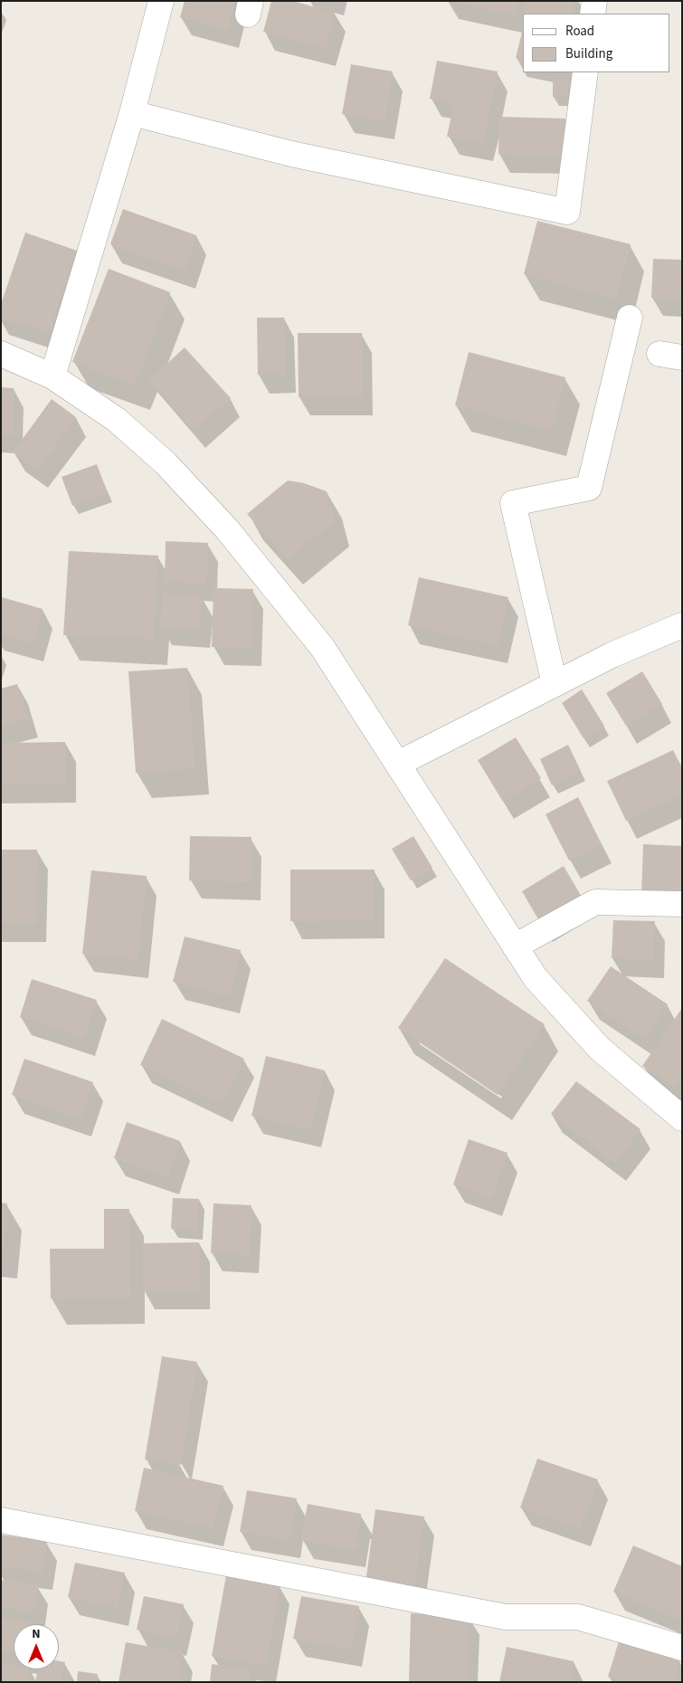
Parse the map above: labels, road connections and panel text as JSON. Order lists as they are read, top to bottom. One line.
{"legend":["Road","Building"],"north":"top"}
